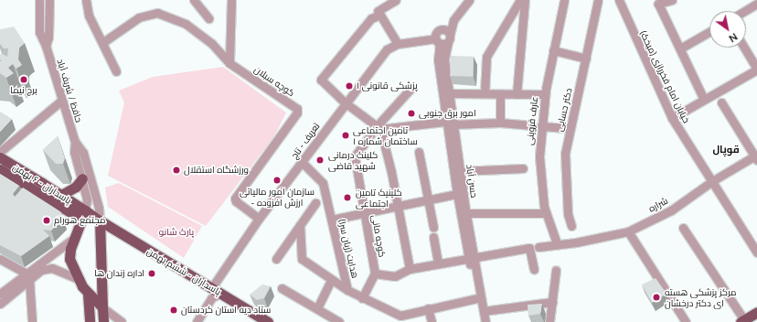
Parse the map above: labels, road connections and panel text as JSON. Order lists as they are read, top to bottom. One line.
{"streets":{"main road":["پاسداران - ۶ بهمن","پاسداران - ششم بهمن"],"street":["خیابان امام فخررازی (میخک)","کوچه سبلان","حافظ / شریف آباد","دکتر حسابی","عارف قزوینی","تعریف - تاج","حسن آباد","شراره","کوچه مانی","هدایت (زبان سرا)"]},"crossings":[["خیابان امام فخررازی (میخک)","شراره"],["کوچه سبلان","تعریف - تاج"],["حافظ / شریف آباد","پاسداران - ۶ بهمن"],["حافظ / شریف آباد","پاسداران - ششم بهمن"],["عارف قزوینی","شراره"],["تعریف - تاج","حسن آباد"],["تعریف - تاج","هدایت (زبان سرا)"],["تعریف - تاج","پاسداران - ششم بهمن"],["حسن آباد","هدایت (زبان سرا)"],["پاسداران - ۶ بهمن","پاسداران - ششم بهمن"]],"districts":["قوپال"],"parks":["پارک شانو"],"places":["برج نیما","پزشکی قانونی ۱","امور برق جنوبی","تامین اجتماعی ساختمان شماره ۱","کلینک درمانی شهید قاضی","ورزشگاه استقلال","سازمان امور مالیاتی - ارزش افزوده","کلینیک تامین اجتماعی","مجتمع هورام","اداره زندان ها","مرکز پزشکی هسته ای دکتر درخشان","ستاد دیه استان کردستان"],"north":"bottom right"}
